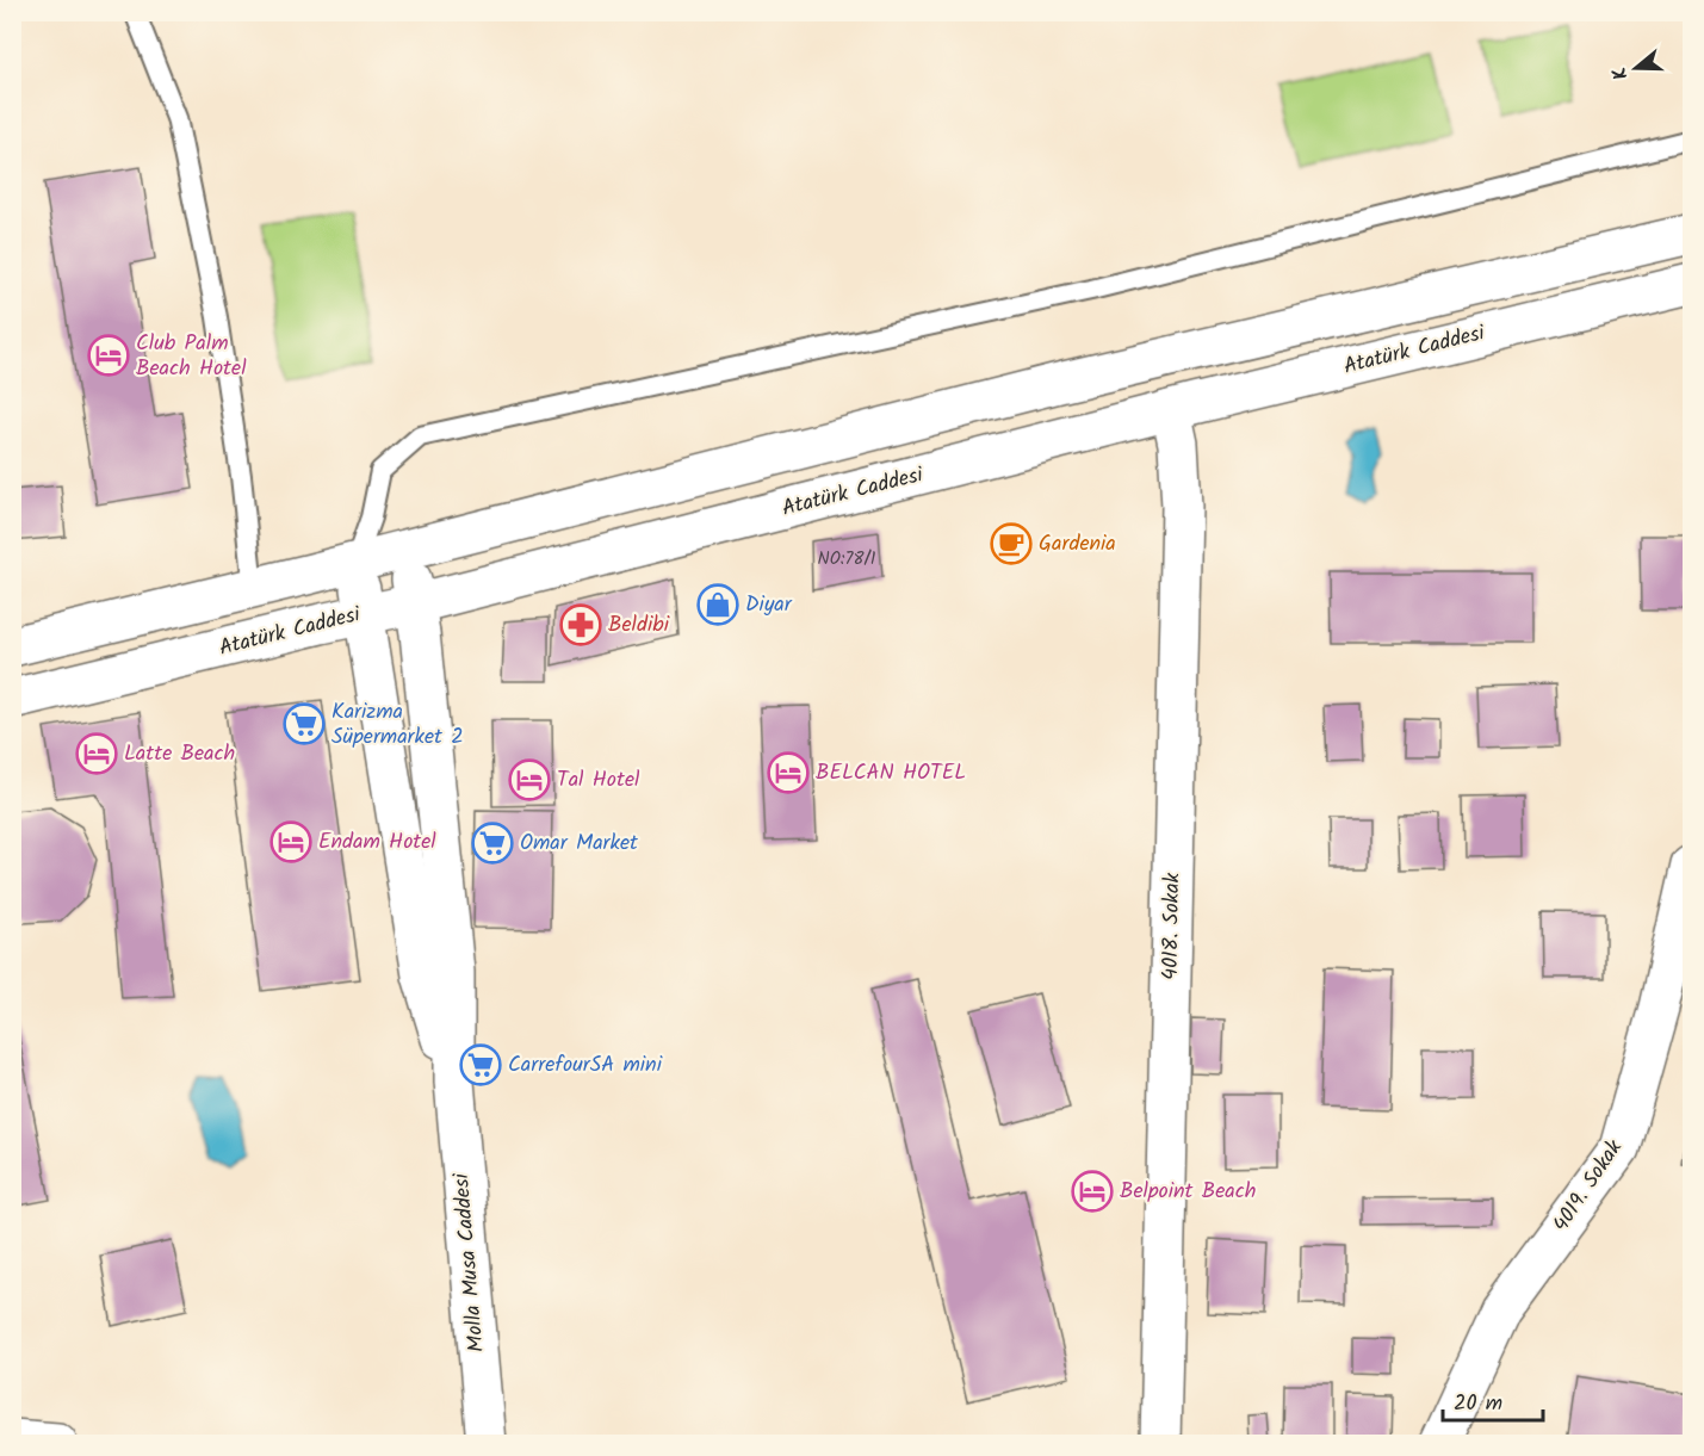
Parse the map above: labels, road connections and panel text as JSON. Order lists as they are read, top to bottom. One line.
{"streets":{"street":["Atatürk Caddesi","4018. Sokak","4019. Sokak","Molla Musa Caddesi"]},"crossings":[["Atatürk Caddesi","4018. Sokak"]],"places":{"hotel":["Club Palm Beach Hotel","Latte Beach","BELCAN HOTEL","Tal Hotel","Endam Hotel","Belpoint Beach"],"cafe":["Gardenia"],"shop":["Diyar"],"pharmacy":["Beldibi"],"supermarket":["Karizma Süpermarket 2","Omar Market","CarrefourSA mini"]},"house_numbers":["NO:78/1"],"scale_bar":"20 m","north":"left"}
